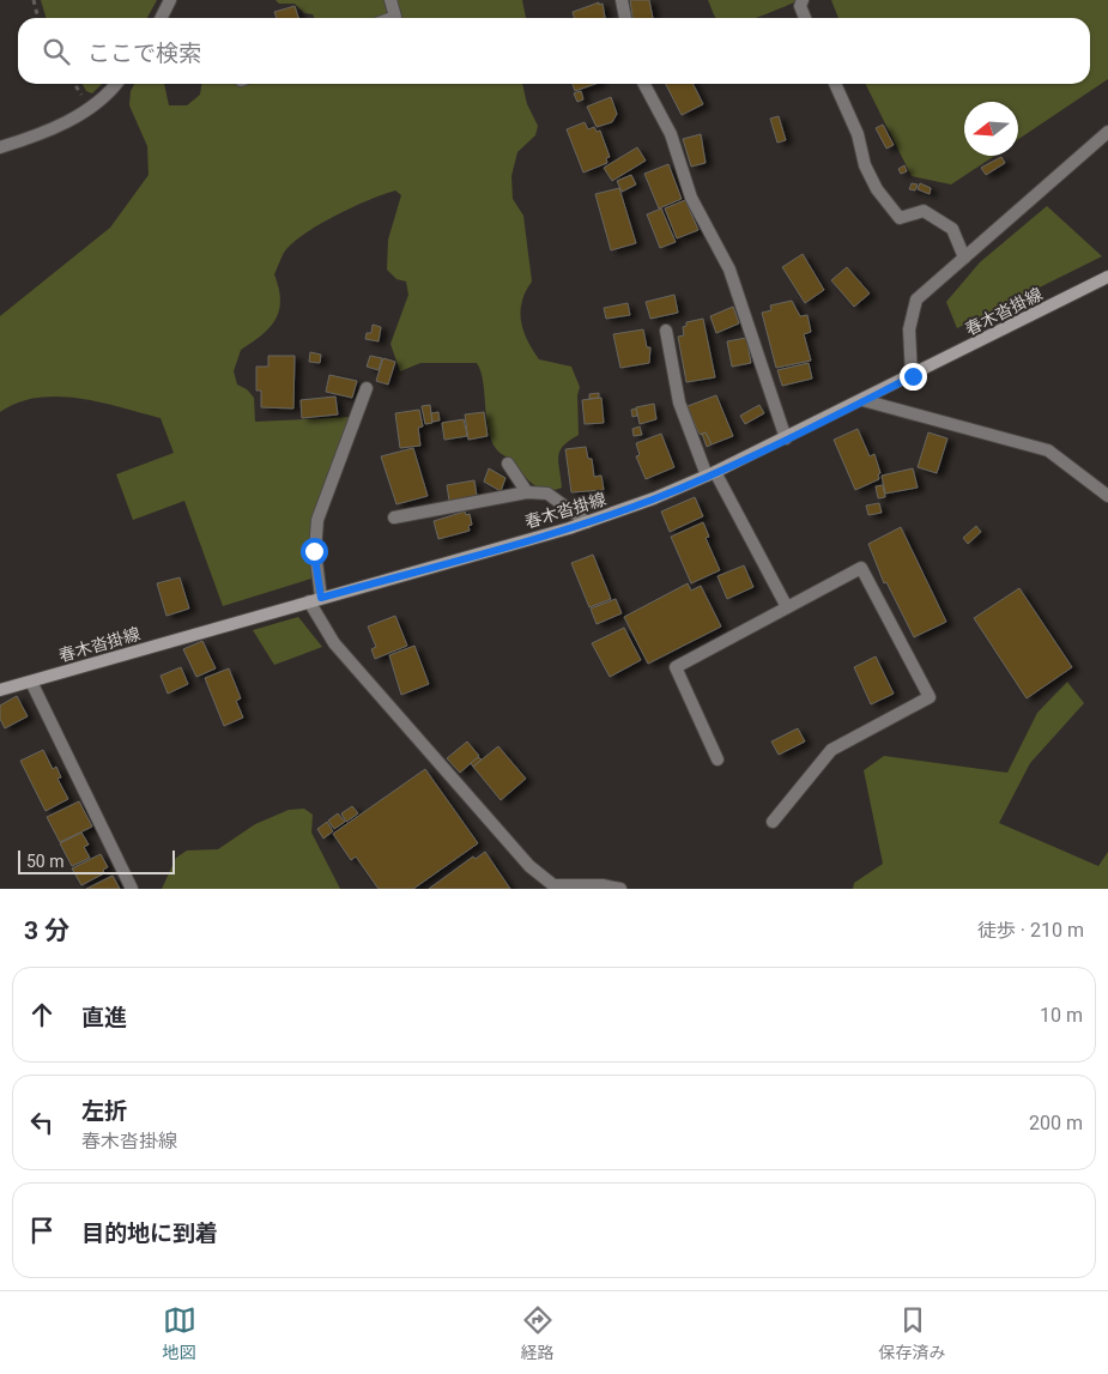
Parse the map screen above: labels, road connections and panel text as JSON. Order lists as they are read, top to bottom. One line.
{"streets":{"main road":["春木沓掛線"]},"scale_bar":"50 m","north":"left","page":{"search":"ここで検索","scale":"50 m","heading":["3 分","徒歩 · 210 m"],"list":[["直進","10 m"],["左折","春木沓掛線","200 m"],"目的地に到着"],"nav":["地図","経路","保存済み"]}}
